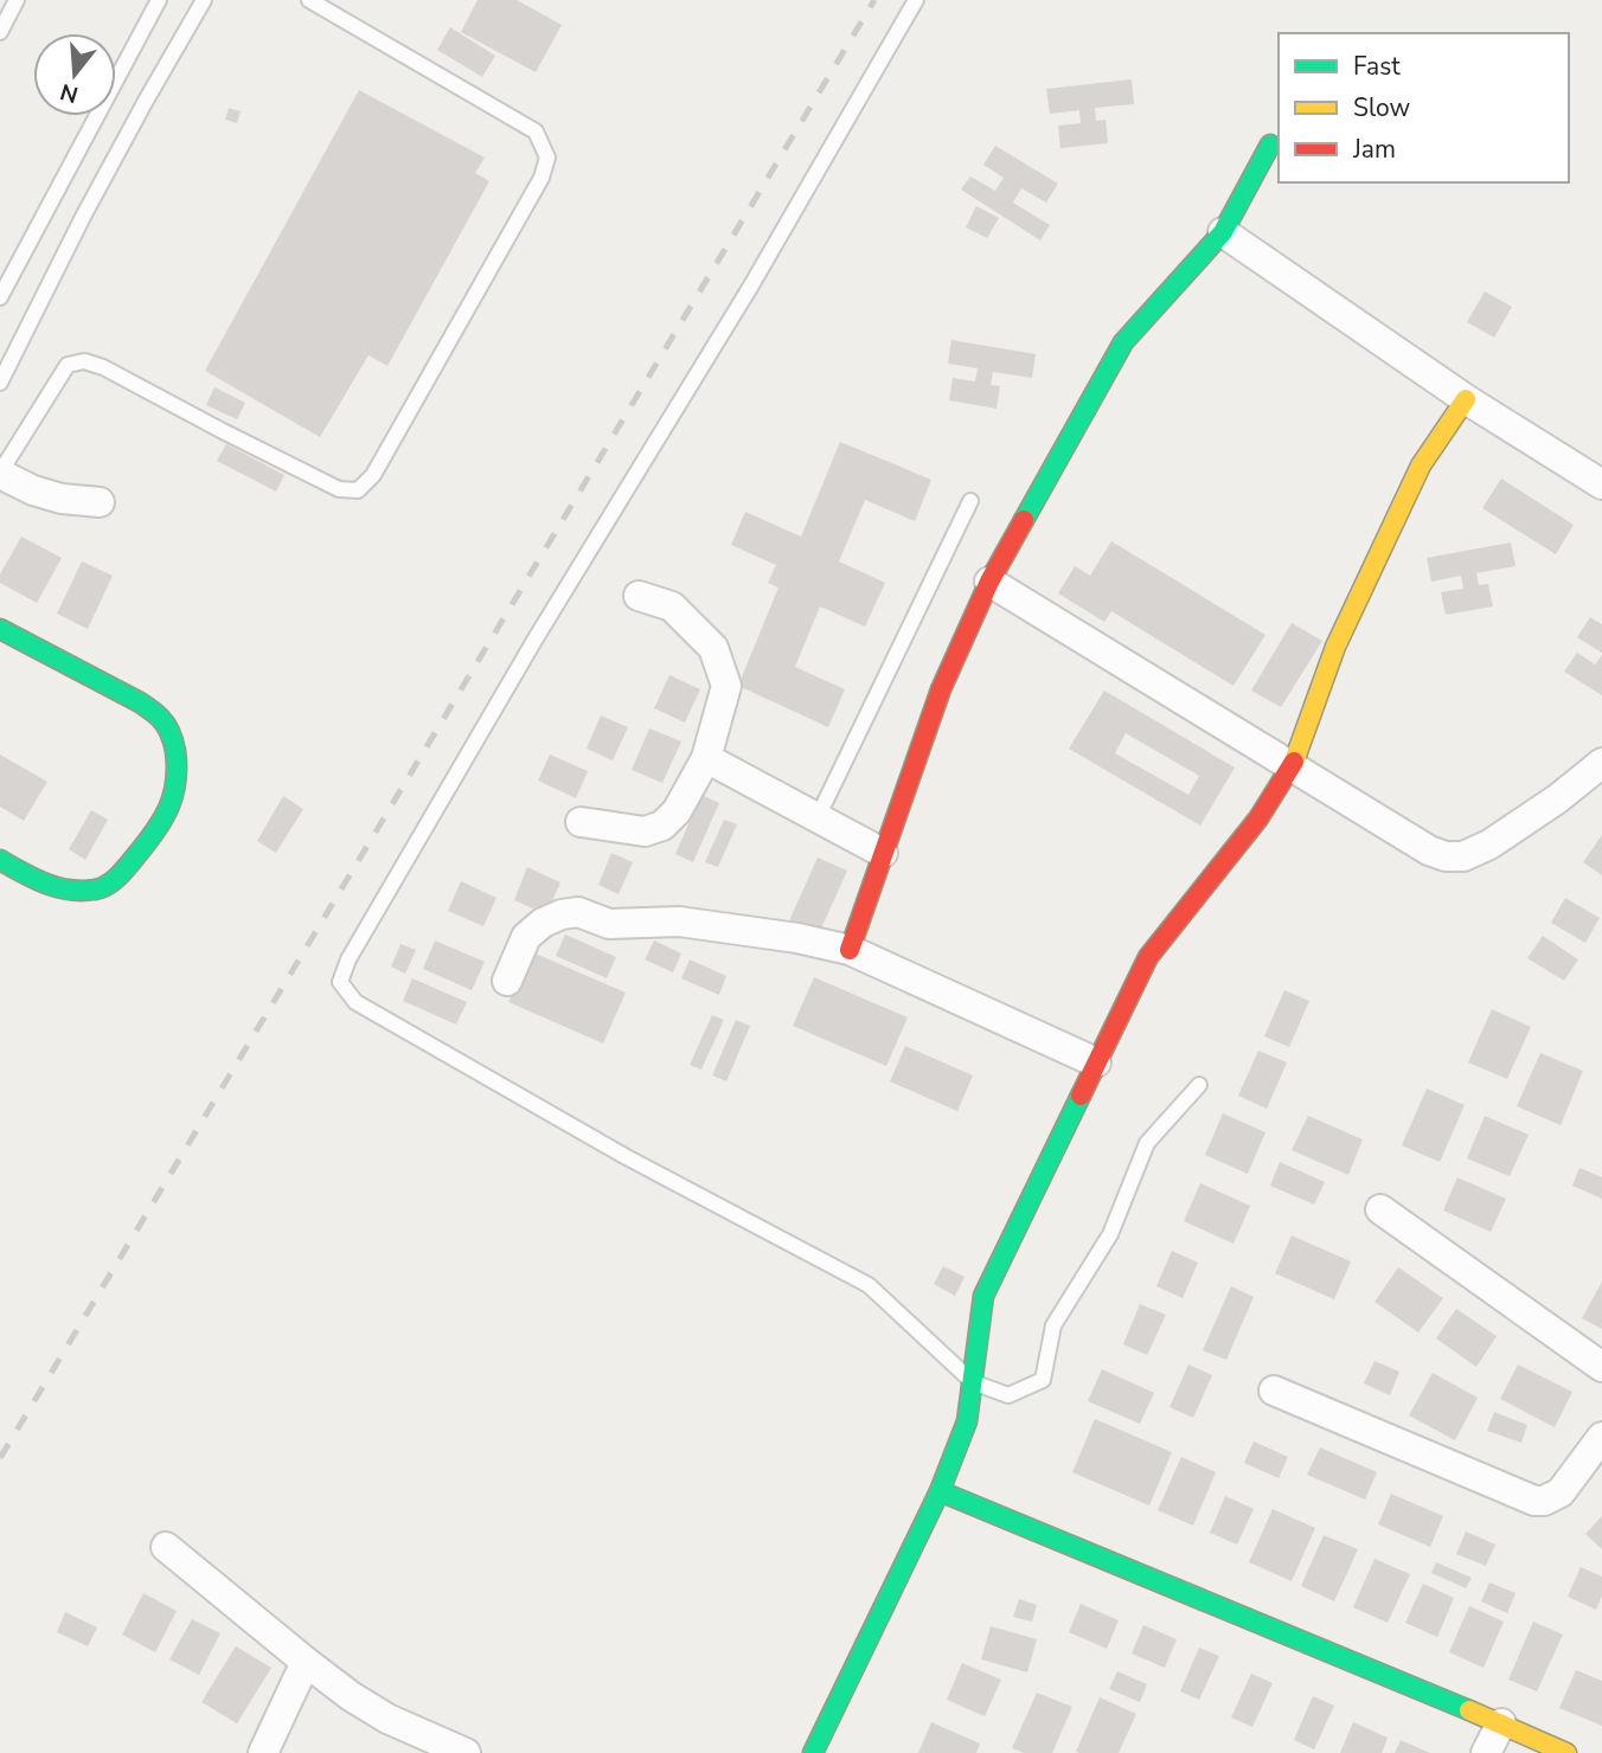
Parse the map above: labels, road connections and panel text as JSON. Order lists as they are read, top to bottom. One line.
{"legend":["Fast","Slow","Jam"],"north":"bottom"}
